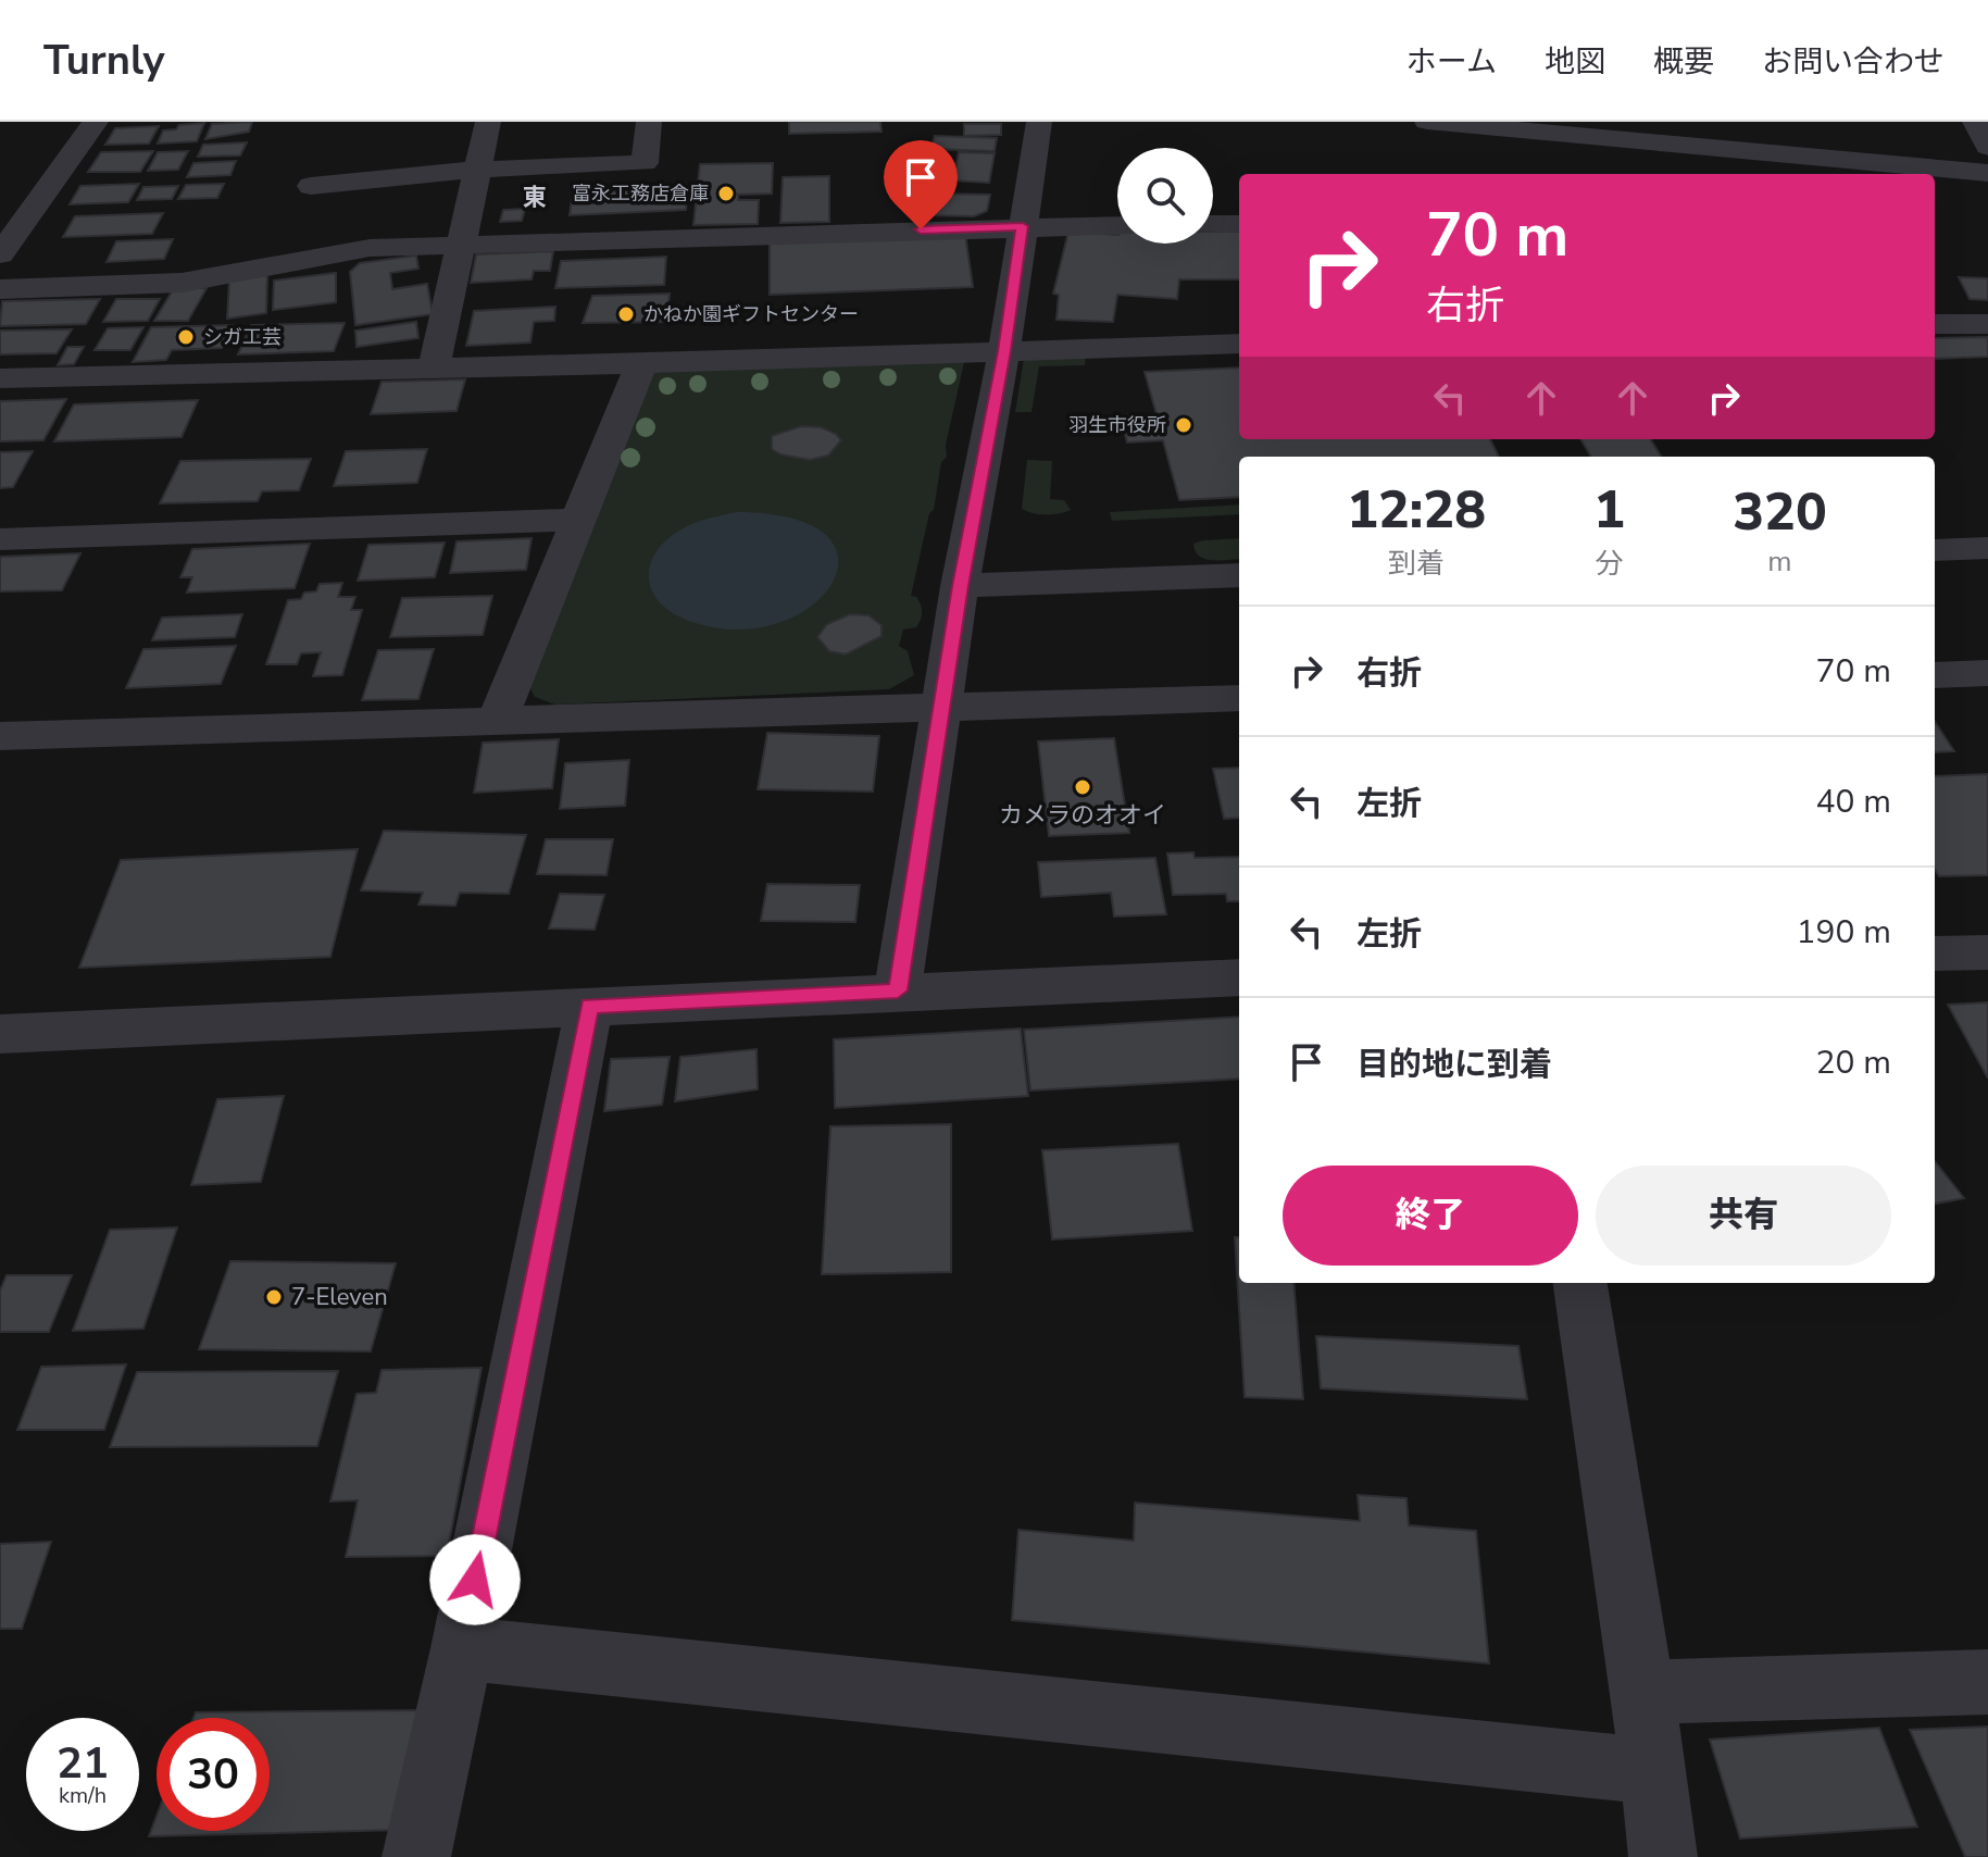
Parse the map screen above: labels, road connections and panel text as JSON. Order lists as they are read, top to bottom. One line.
{"districts":["東"],"places":["富永工務店倉庫","かねか園ギフトセンター","シガ工芸","羽生市役所","カメラのオオイ","7-Eleven"],"page":{"header":"Turnly","nav":["ホーム","地図","概要","お問い合わせ"],"turn":["70 m","右折"],"eta":["12:28","到着","1","分","320","m"],"list":[{"name":"右折","value":"70 m"},{"name":"左折","value":"40 m"},{"name":"左折","value":"190 m"},{"name":"目的地に到着","value":"20 m"}],"buttons":["終了","共有"],"speed":"21 km/h","limit":"30"}}
